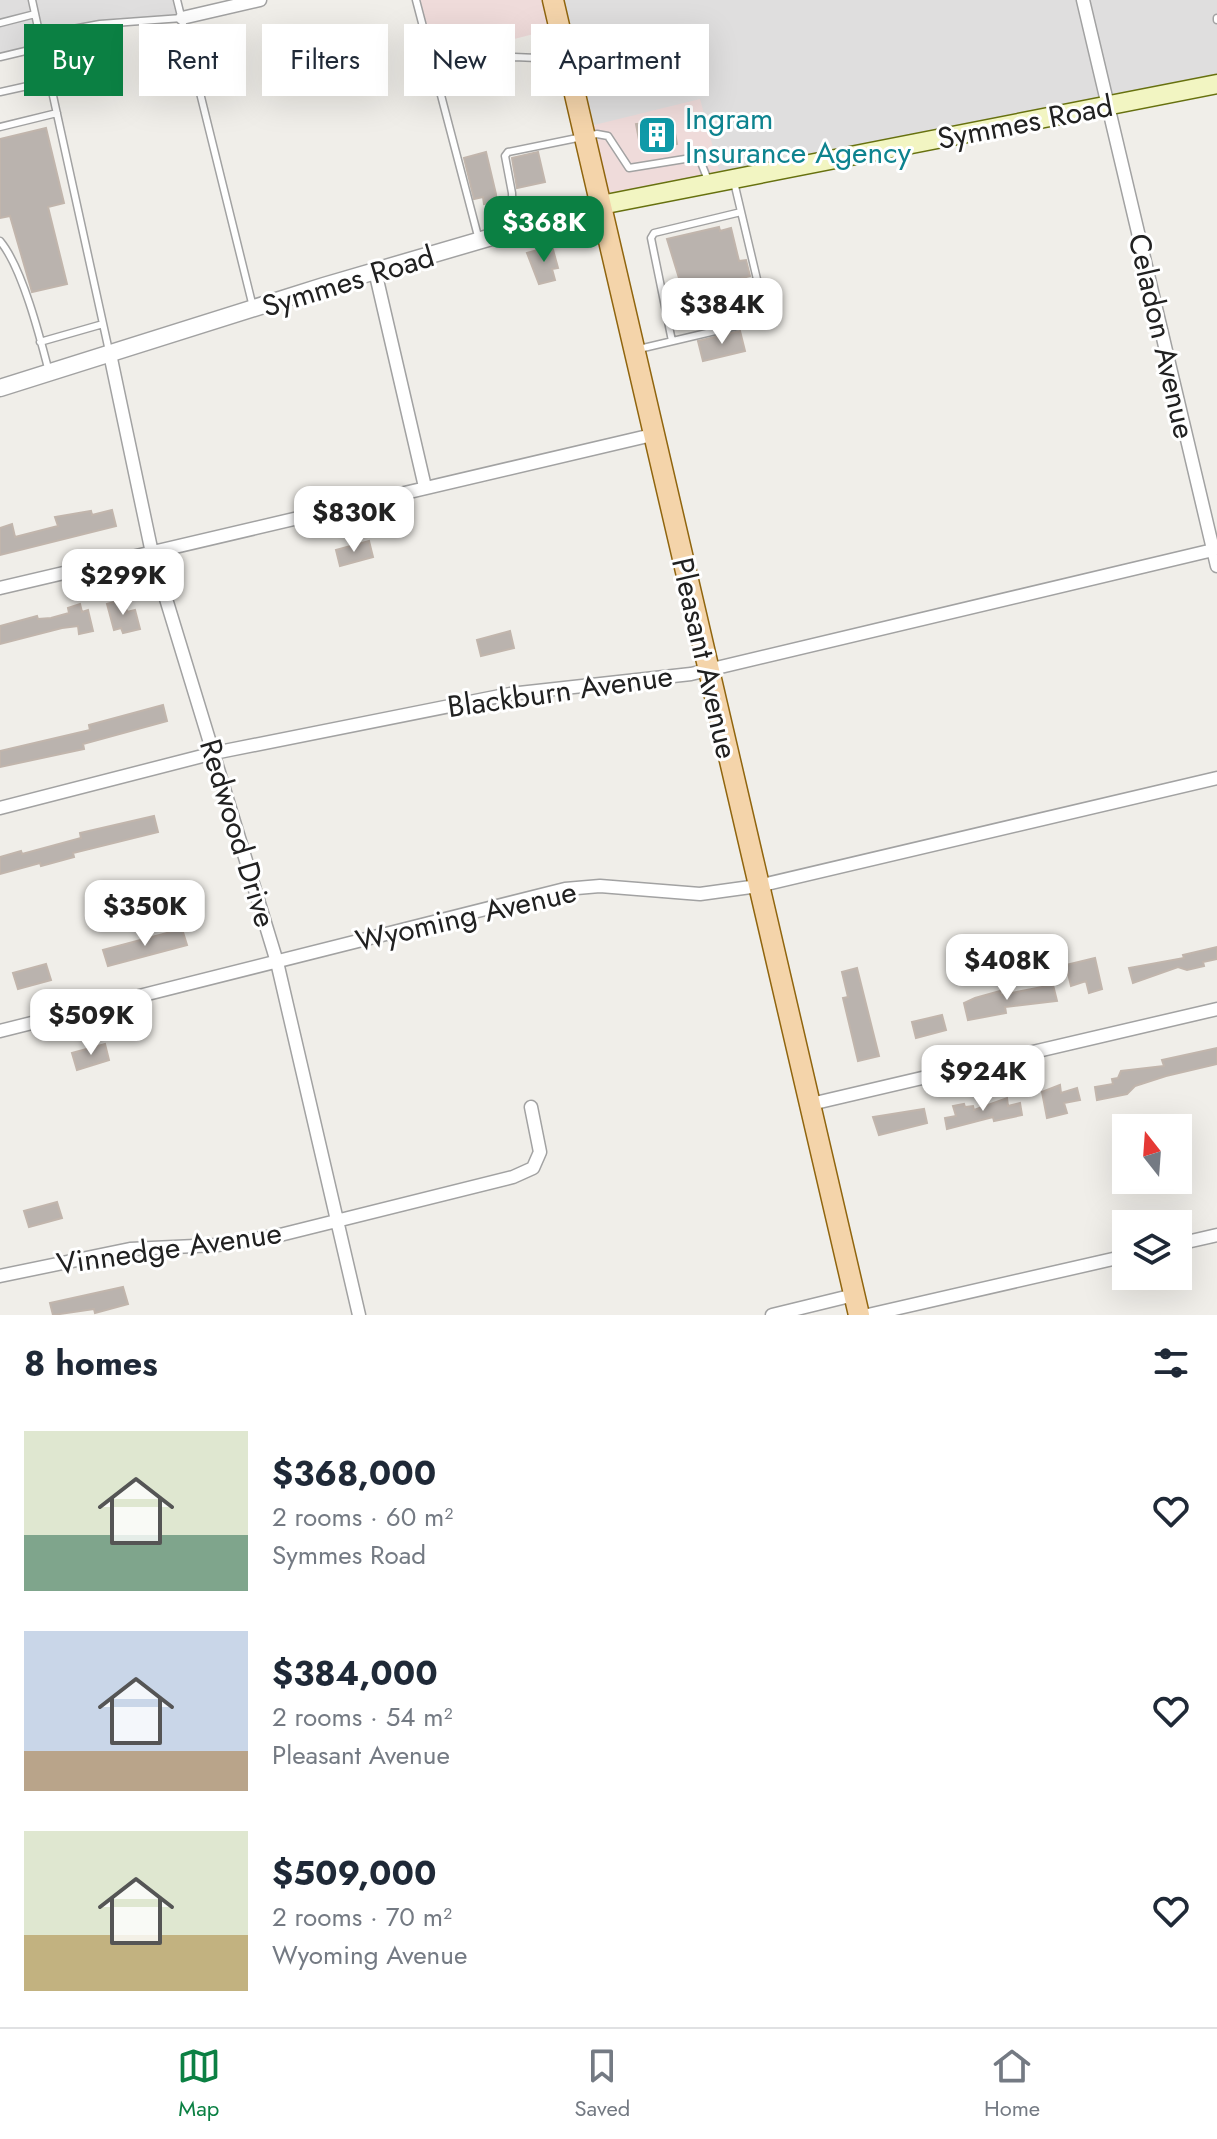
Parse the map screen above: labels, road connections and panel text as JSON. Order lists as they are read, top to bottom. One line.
{"streets":{"main road":["Symmes Road","Pleasant Avenue"],"street":["Celadon Avenue","Blackburn Avenue","Redwood Drive","Wyoming Avenue","Vinnedge Avenue"]},"crossings":[["Symmes Road","Celadon Avenue"],["Symmes Road","Pleasant Avenue"],["Symmes Road","Redwood Drive"],["Celadon Avenue","Blackburn Avenue"],["Pleasant Avenue","Blackburn Avenue"],["Pleasant Avenue","Wyoming Avenue"],["Blackburn Avenue","Redwood Drive"],["Redwood Drive","Wyoming Avenue"],["Redwood Drive","Vinnedge Avenue"]],"places":{"building":["Ingram Insurance Agency"]},"north":"top","page":{"chip":["Buy","Rent","Filters","New","Apartment"],"price":["$368K","$384K","$830K","$299K","$350K","$408K","$509K","$924K"],"heading":"8 homes","list":[{"name":"$368,000","note":"2 rooms · 60 m² · Symmes Road"},{"name":"$384,000","note":"2 rooms · 54 m² · Pleasant Avenue"},{"name":"$509,000","note":"2 rooms · 70 m² · Wyoming Avenue"}],"tabs":["Map","Saved","Home"]}}
